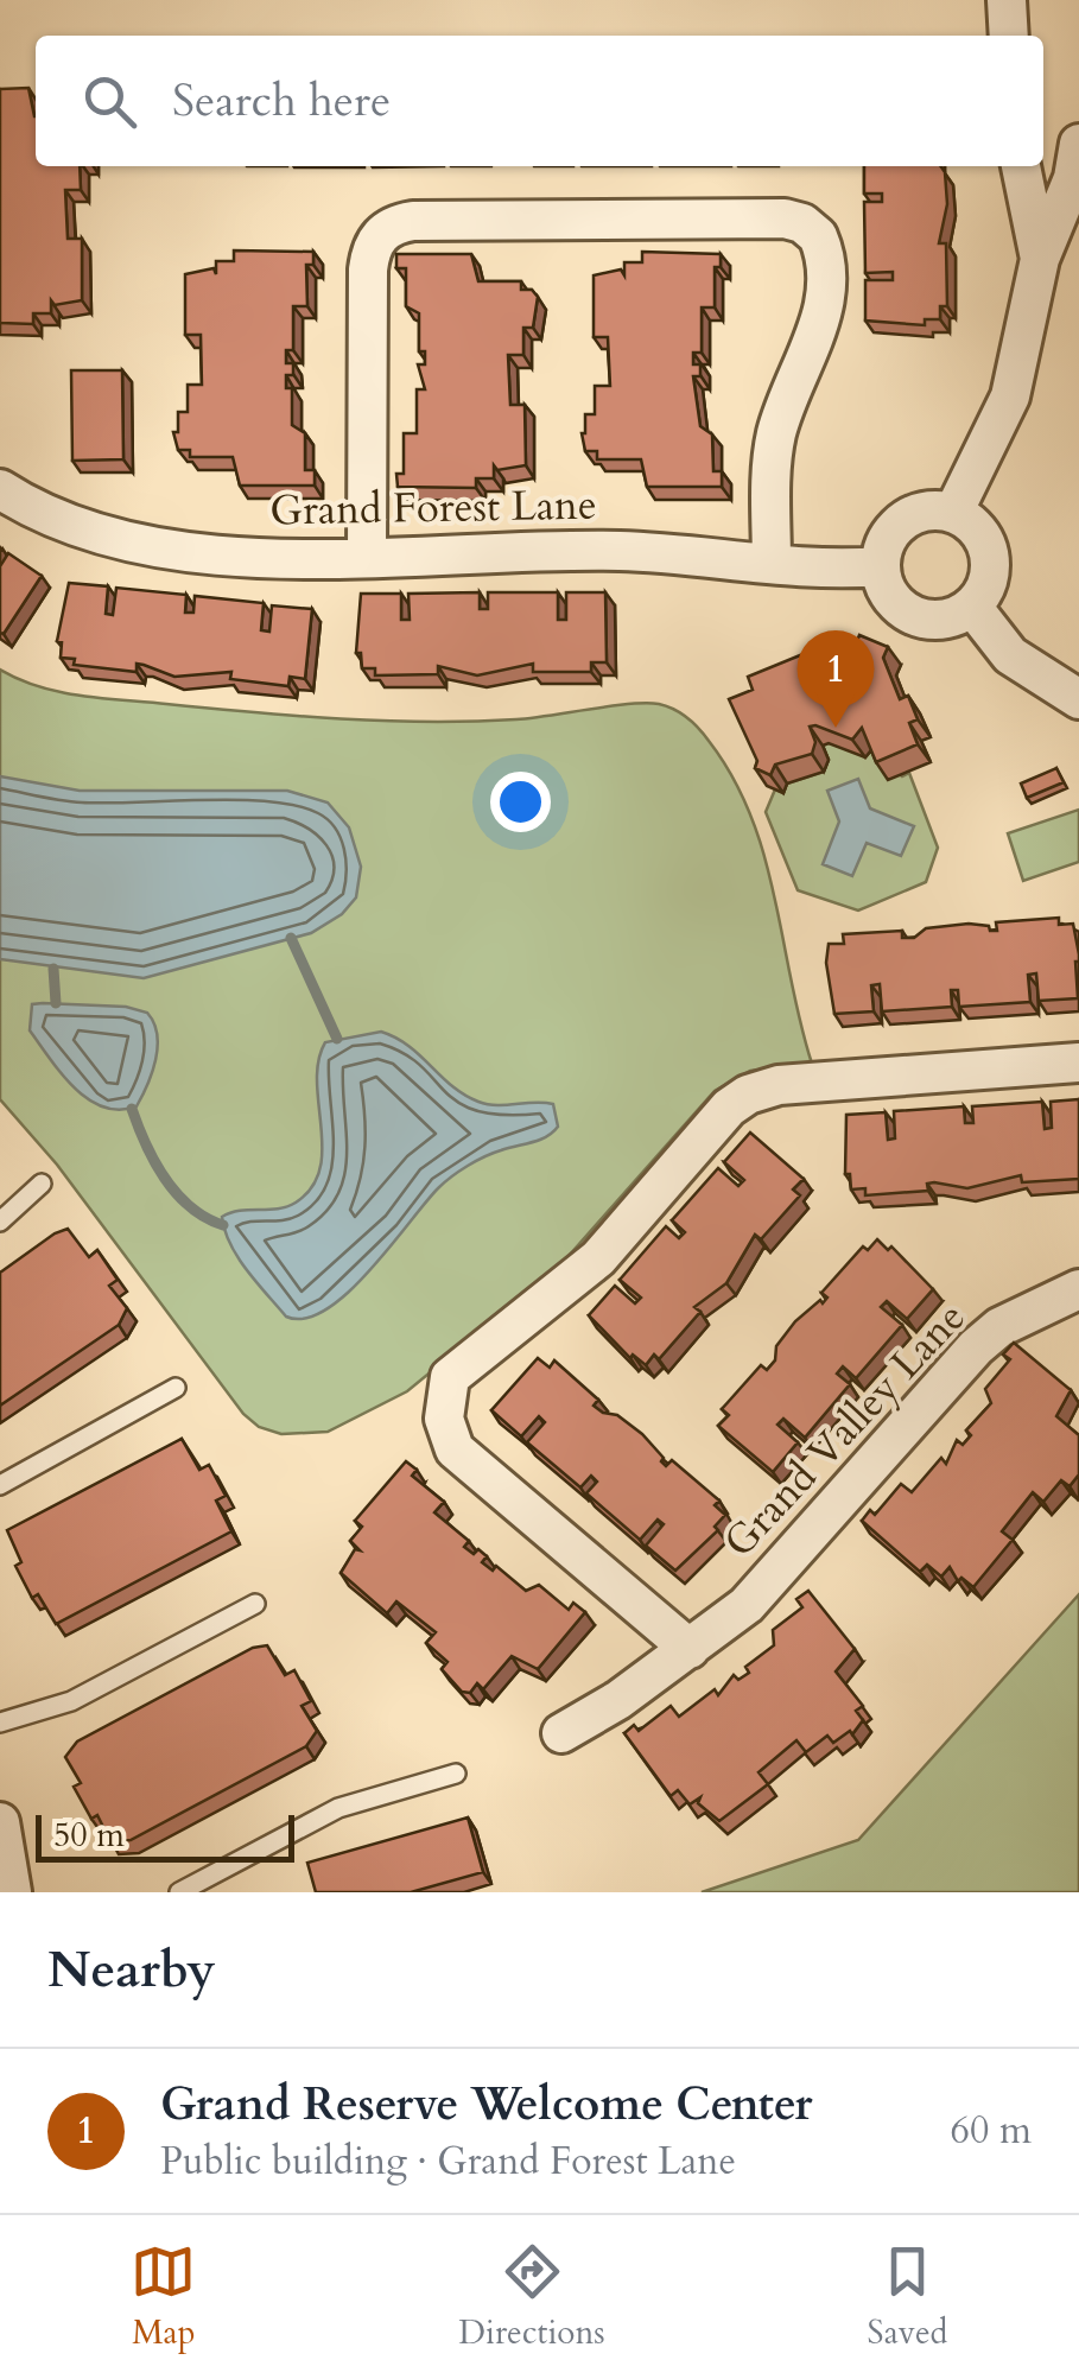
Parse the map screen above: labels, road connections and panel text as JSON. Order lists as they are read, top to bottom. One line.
{"streets":{"street":["Grand Forest Lane","Grand Valley Lane"]},"scale_bar":"50 m","page":{"search":"Search here","pins":"1","scale":"50 m","heading":"Nearby","list":[{"mark":"1","name":"Grand Reserve Welcome Center","note":"Public building · Grand Forest Lane","value":"60 m"}],"nav":["Map","Directions","Saved"]}}
